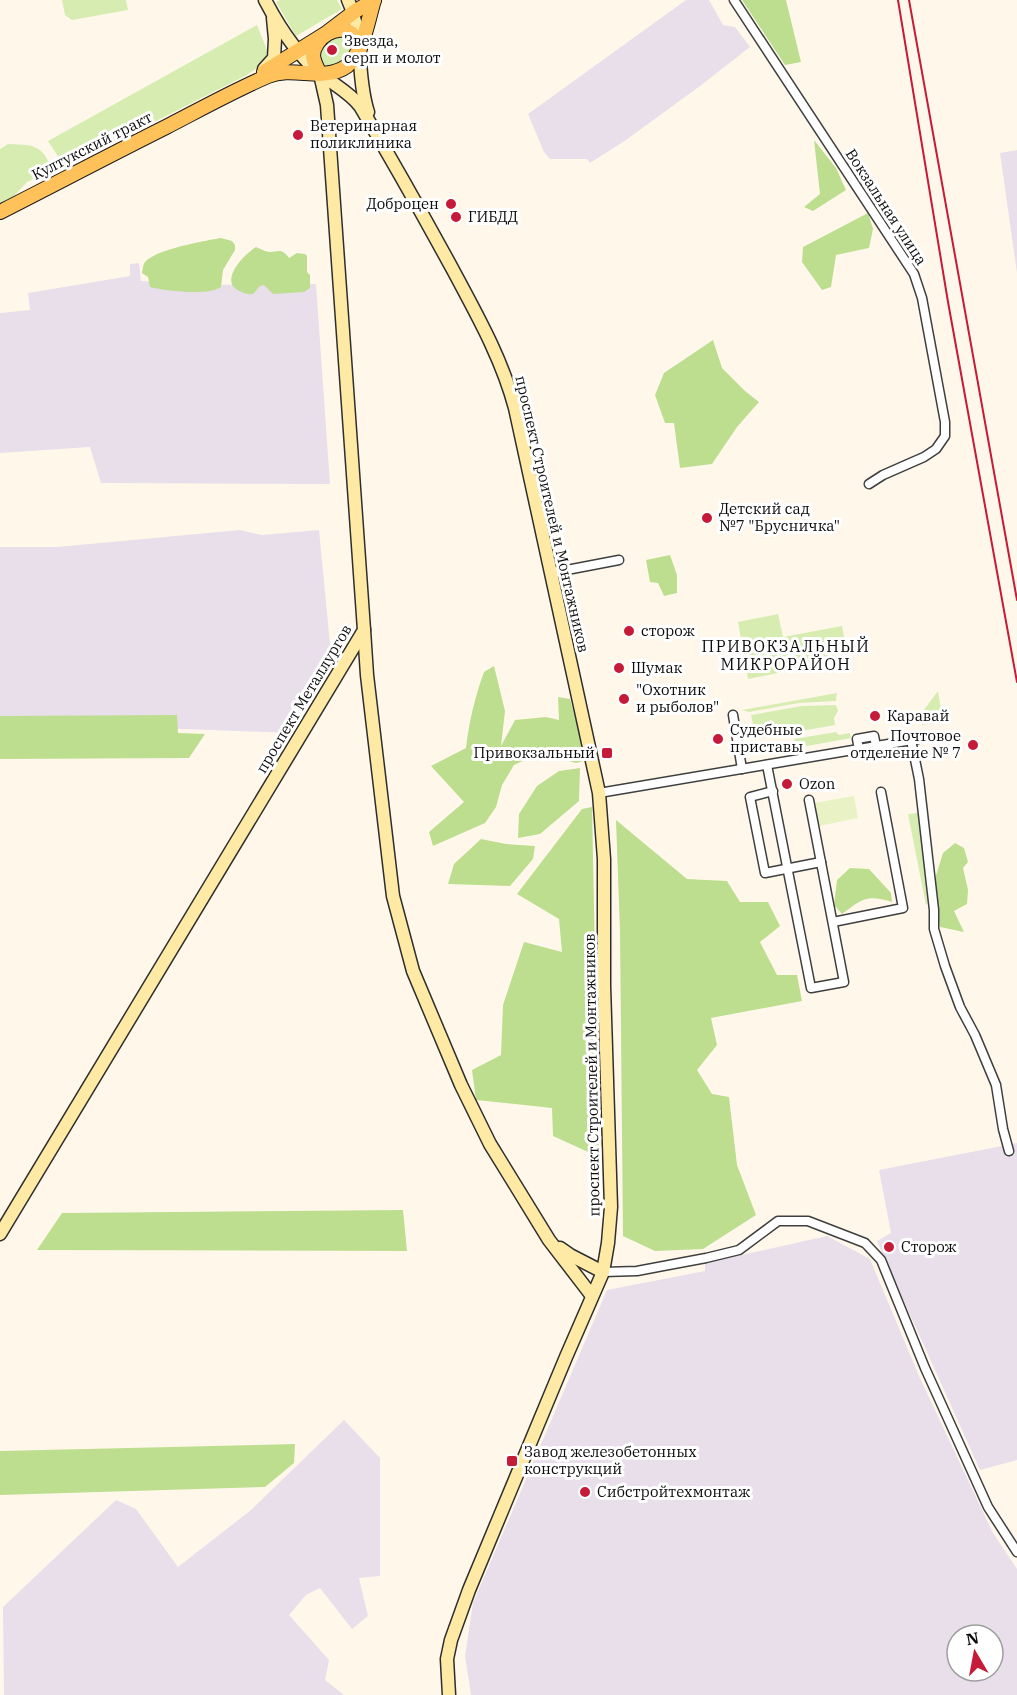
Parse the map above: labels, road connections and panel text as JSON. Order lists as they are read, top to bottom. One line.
{"streets":{"main road":["Култукский тракт"],"street":["Вокзальная улица","проспект Строителей и Монтажников","проспект Металлургов"]},"crossings":[["проспект Строителей и Монтажников","проспект Металлургов"]],"districts":["ПРИВОКЗАЛЬНЫЙ МИКРОРАЙОН"],"places":{"other":["Звезда, серп и молот","Ветеринарная поликлиника","Доброцен","ГИБДД","Детский сад №7 \"Брусничка\"","сторож","Шумак","\"Охотник и рыболов\"","Каравай","Судебные приставы","Почтовое отделение № 7","Ozon","Сторож","Сибстройтехмонтаж"],"transit":["Привокзальный","Завод железобетонных конструкций"]},"north":"top"}
